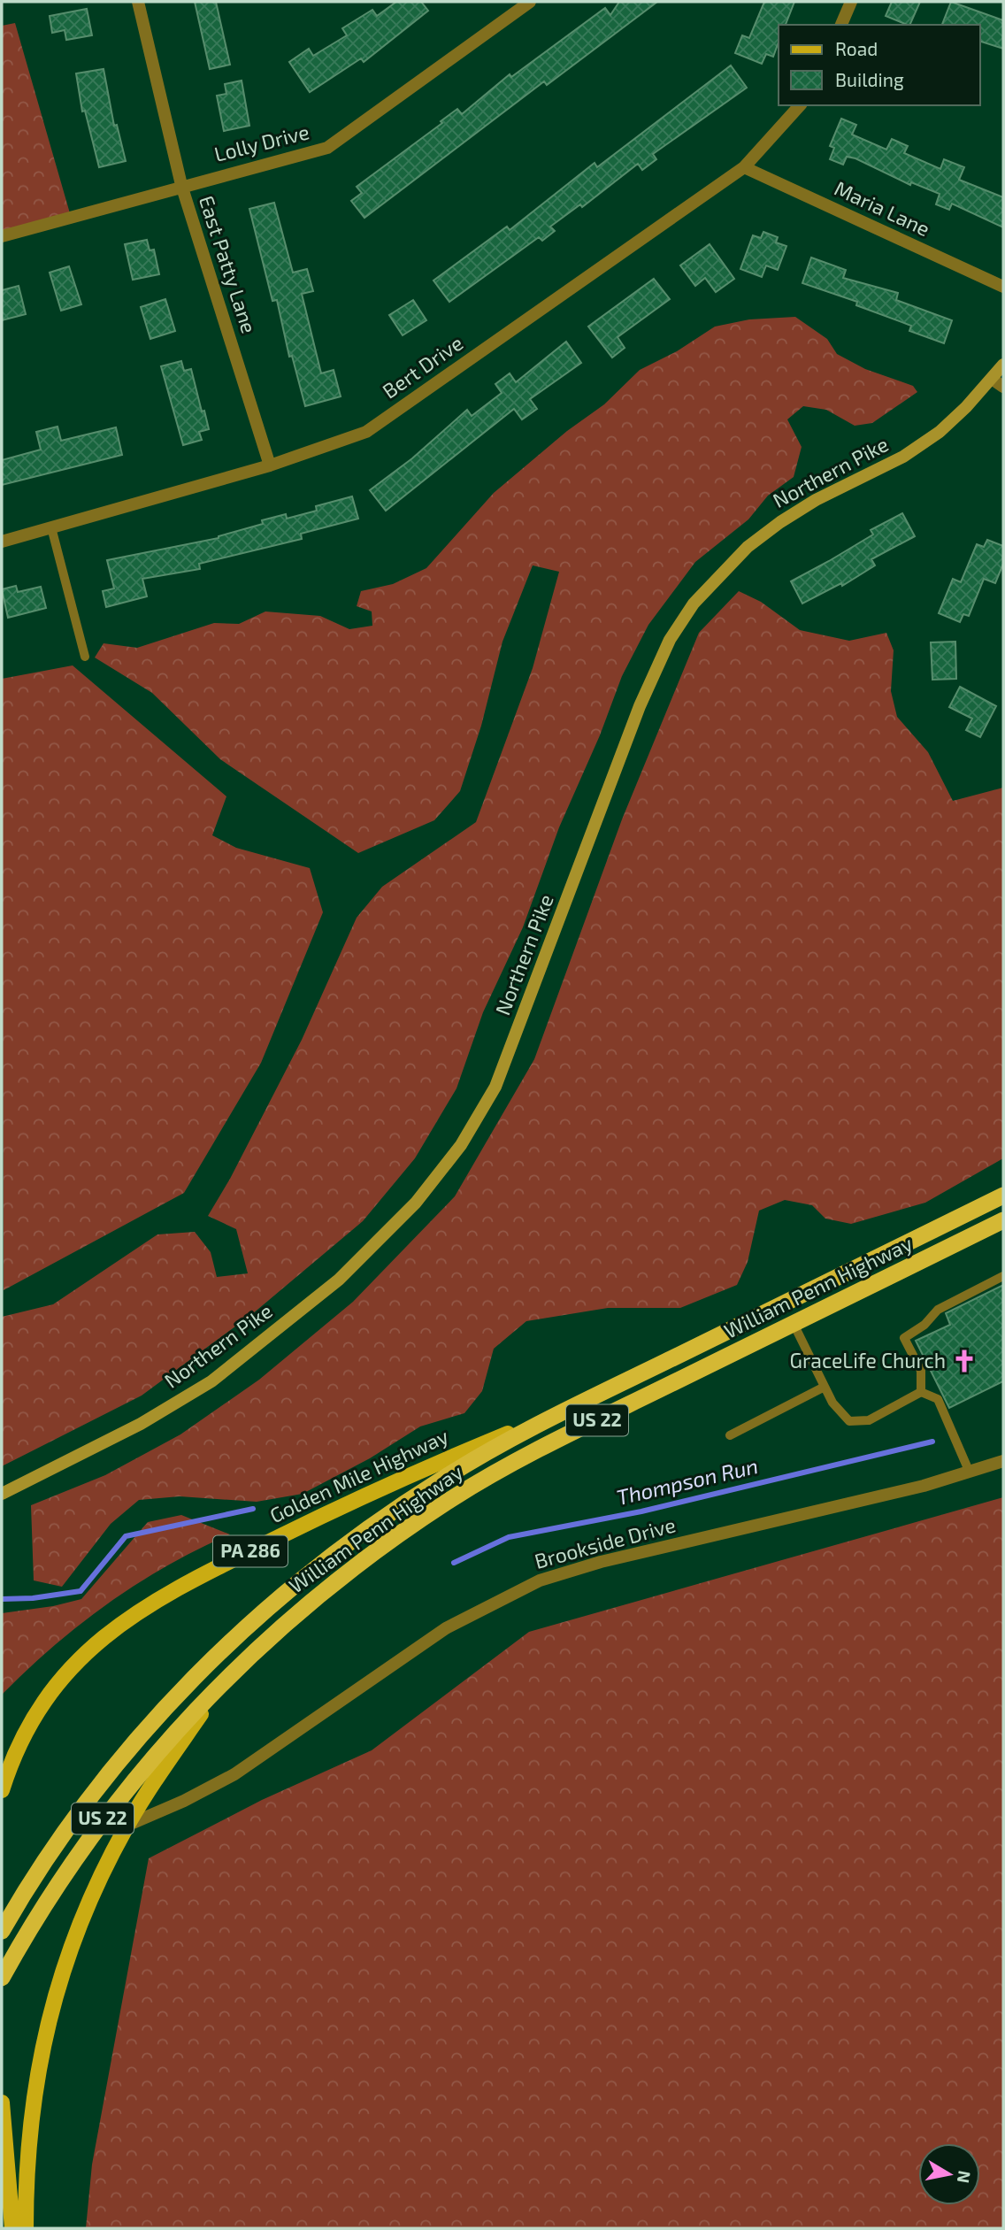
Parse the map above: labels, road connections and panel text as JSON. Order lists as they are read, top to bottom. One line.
{"streets":{"highway":["William Penn Highway","US 22"],"main road":["Northern Pike","Golden Mile Highway","PA 286"],"street":["Lolly Drive","Maria Lane","East Patty Lane","Bert Drive","Brookside Drive"]},"crossings":[["Lolly Drive","East Patty Lane"],["Maria Lane","Bert Drive"],["East Patty Lane","Bert Drive"],["William Penn Highway","Golden Mile Highway"]],"water":["Thompson Run"],"places":{"church":["GraceLife Church"]},"legend":["Road","Building"],"north":"right"}
